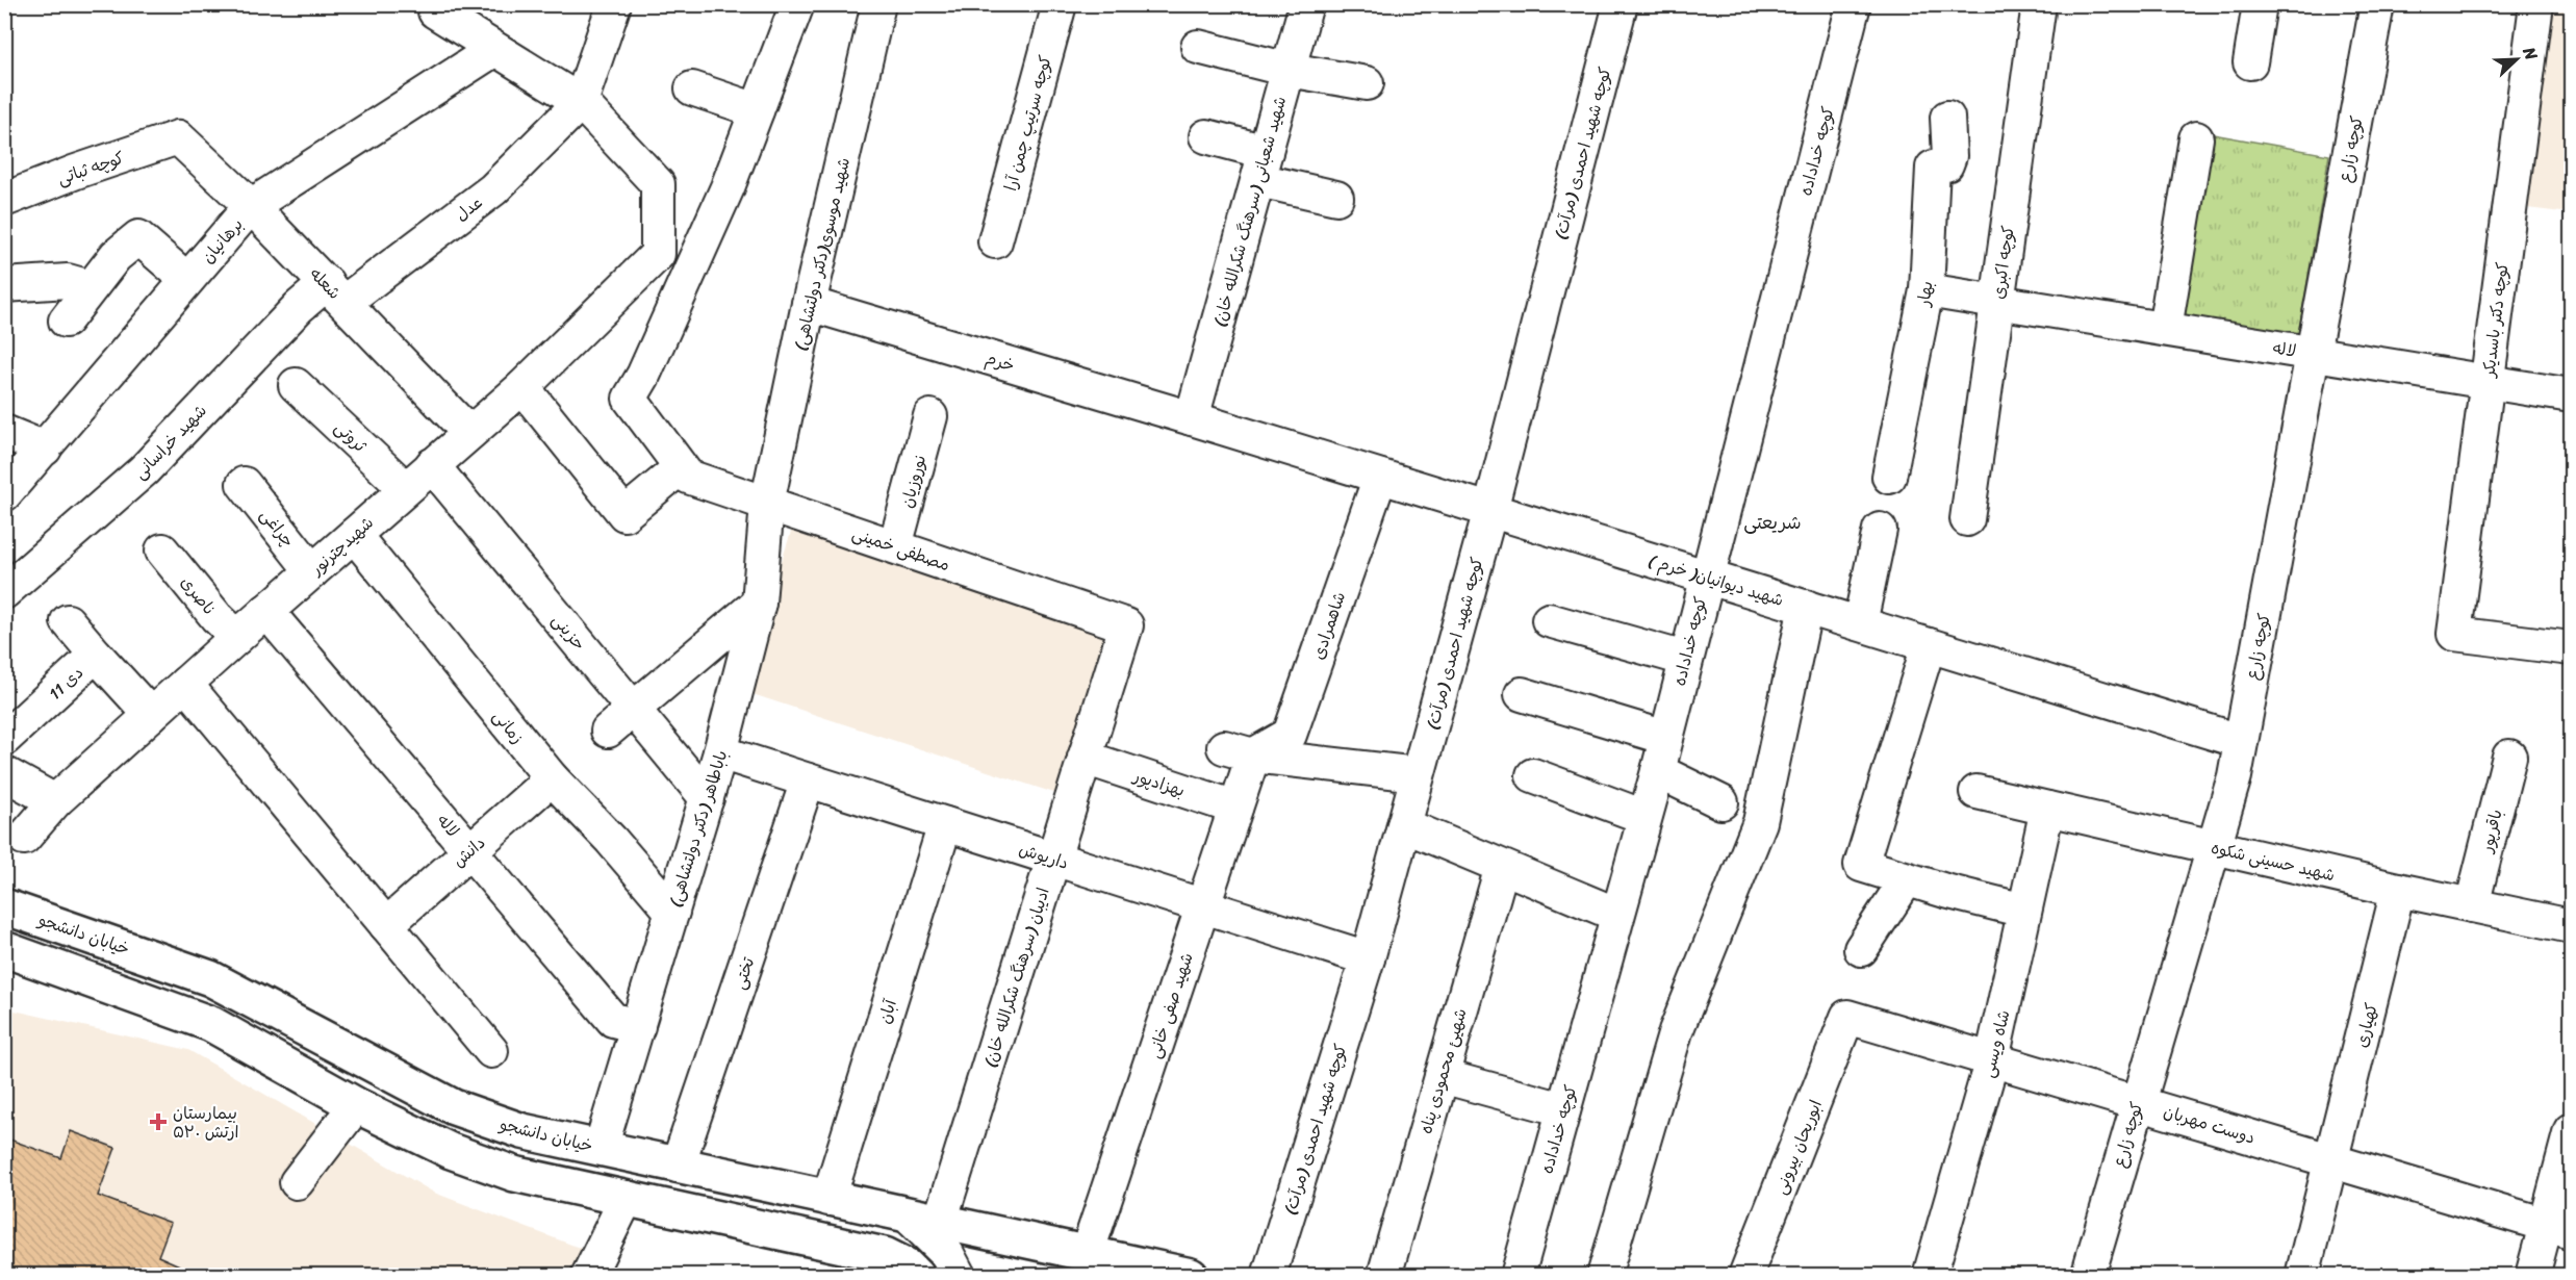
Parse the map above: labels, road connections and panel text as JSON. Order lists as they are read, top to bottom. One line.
{"streets":{"main road":["خیابان دانشجو"],"street":["کوچه سرتیپ چمن آرا","کوچه زارع","کوچه خداداده","کوچه شهید احمدی (مرآت)","کوچه ثباتی","عدل","شهید شعبانی (سرهنگ شکرالله خان)","برهانیان","شهید موسوی(دکتر دولتشاهی)","کوچه اکبری","شعله","بهار","کوچه دکتر باسدیکر","لاله","خرم","ثروتی","شهید خراسانی","نوروزیان","چراغی","شهیدچترنور","مصطفی خمینی","شهید دیوانیان( خرم )","ناصری","شاهمرادی","حزینی","11 دی","زمانی","بهزادپور","باباطاهر (دکتر دولتشاهی)","باقرپور","دانش","داریوش","شهید حسینی شکوه","تختی","ادیبان (سرهنگ شکرالله خان)","شهید صفی خانی","آبان","کهیاری","شاه ویسی","شهیئ محمودی پناه","دوست مهربان","ابوریحان بیرونی"]},"crossings":[["کوچه زارع","لاله"],["کوچه زارع","شهید دیوانیان( خرم )"],["کوچه زارع","شهید حسینی شکوه"],["کوچه زارع","دوست مهربان"],["کوچه خداداده","شهید دیوانیان( خرم )"],["کوچه شهید احمدی (مرآت)","شهید دیوانیان( خرم )"],["کوچه شهید احمدی (مرآت)","داریوش"],["کوچه ثباتی","شعله"],["عدل","شعله"],["عدل","شهید خراسانی"],["عدل","شهیدچترنور"],["شهید شعبانی (سرهنگ شکرالله خان)","خرم"],["شهید شعبانی (سرهنگ شکرالله خان)","شهید دیوانیان( خرم )"],["برهانیان","شعله"],["شهید موسوی(دکتر دولتشاهی)","خرم"],["شهید موسوی(دکتر دولتشاهی)","مصطفی خمینی"],["شهید موسوی(دکتر دولتشاهی)","باباطاهر (دکتر دولتشاهی)"],["کوچه اکبری","لاله"],["شعله","شهید خراسانی"],["شعله","شهیدچترنور"],["بهار","لاله"],["کوچه دکتر باسدیکر","لاله"],["لاله","شهیدچترنور"],["لاله","باباطاهر (دکتر دولتشاهی)"],["لاله","دانش"],["خرم","شهید دیوانیان( خرم )"],["ثروتی","شهیدچترنور"],["نوروزیان","مصطفی خمینی"],["چراغی","شهیدچترنور"],["شهیدچترنور","ناصری"],["شهیدچترنور","حزینی"],["شهیدچترنور","زمانی"],["مصطفی خمینی","باباطاهر (دکتر دولتشاهی)"],["مصطفی خمینی","ادیبان (سرهنگ شکرالله خان)"],["شهید دیوانیان( خرم )","شاهمرادی"],["شاهمرادی","شهید صفی خانی"],["حزینی","باباطاهر (دکتر دولتشاهی)"],["زمانی","باباطاهر (دکتر دولتشاهی)"],["زمانی","دانش"],["بهزادپور","ادیبان (سرهنگ شکرالله خان)"],["بهزادپور","شهید صفی خانی"],["باباطاهر (دکتر دولتشاهی)","داریوش"],["باباطاهر (دکتر دولتشاهی)","خیابان دانشجو"],["باقرپور","شهید حسینی شکوه"],["داریوش","تختی"],["داریوش","ادیبان (سرهنگ شکرالله خان)"],["داریوش","شهید صفی خانی"],["داریوش","آبان"],["شهید حسینی شکوه","کهیاری"],["شهید حسینی شکوه","شاه ویسی"],["خیابان دانشجو","تختی"],["خیابان دانشجو","ادیبان (سرهنگ شکرالله خان)"],["خیابان دانشجو","شهید صفی خانی"],["خیابان دانشجو","آبان"],["کهیاری","دوست مهربان"],["شاه ویسی","دوست مهربان"],["دوست مهربان","ابوریحان بیرونی"]],"districts":["شریعتی"],"places":{"health":["بیمارستان ۵۲۰ ارتش"]},"north":"top right"}
